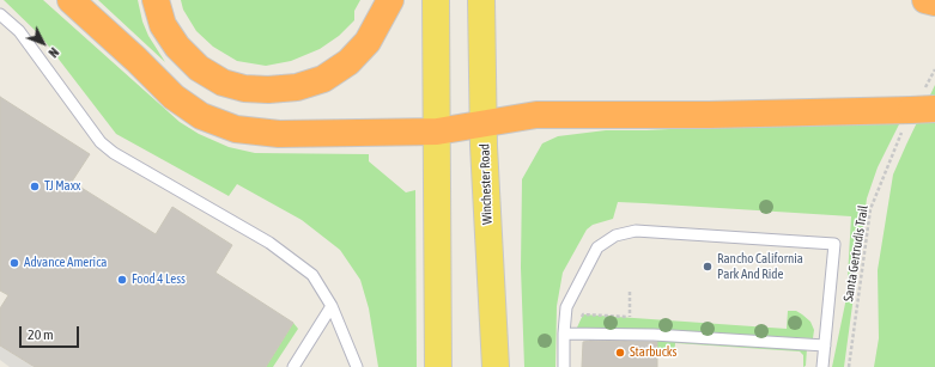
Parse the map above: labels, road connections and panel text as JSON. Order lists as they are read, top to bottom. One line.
{"streets":{"main road":["Winchester Road"],"path":["Santa Gertrudis Trail"]},"places":["TJ Maxx","Advance America","Rancho California Park And Ride","Food 4 Less","Starbucks"],"scale_bar":"20 m","north":"bottom right"}
